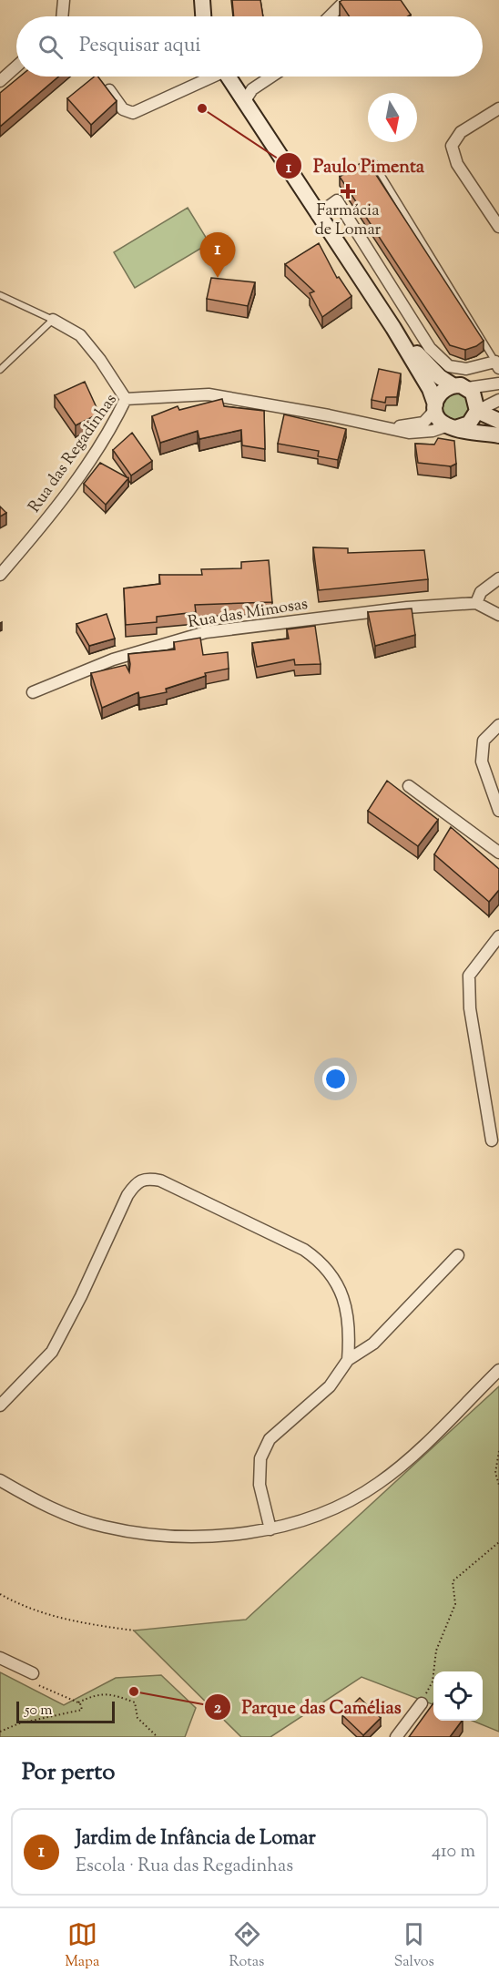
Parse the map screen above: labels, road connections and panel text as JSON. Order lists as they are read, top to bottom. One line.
{"streets":{"street":["Rua das Regadinhas","Rua das Mimosas"]},"places":{"other":["Paulo Pimenta","Parque das Camélias"],"health":["Farmácia de Lomar"]},"scale_bar":"50 m","north":"bottom","page":{"search":"Pesquisar aqui","pins":"1","scale":"50 m","heading":"Por perto","list":[{"mark":"1","name":"Jardim de Infância de Lomar","note":"Escola · Rua das Regadinhas","value":"410 m"}],"nav":["Mapa","Rotas","Salvos"]}}
